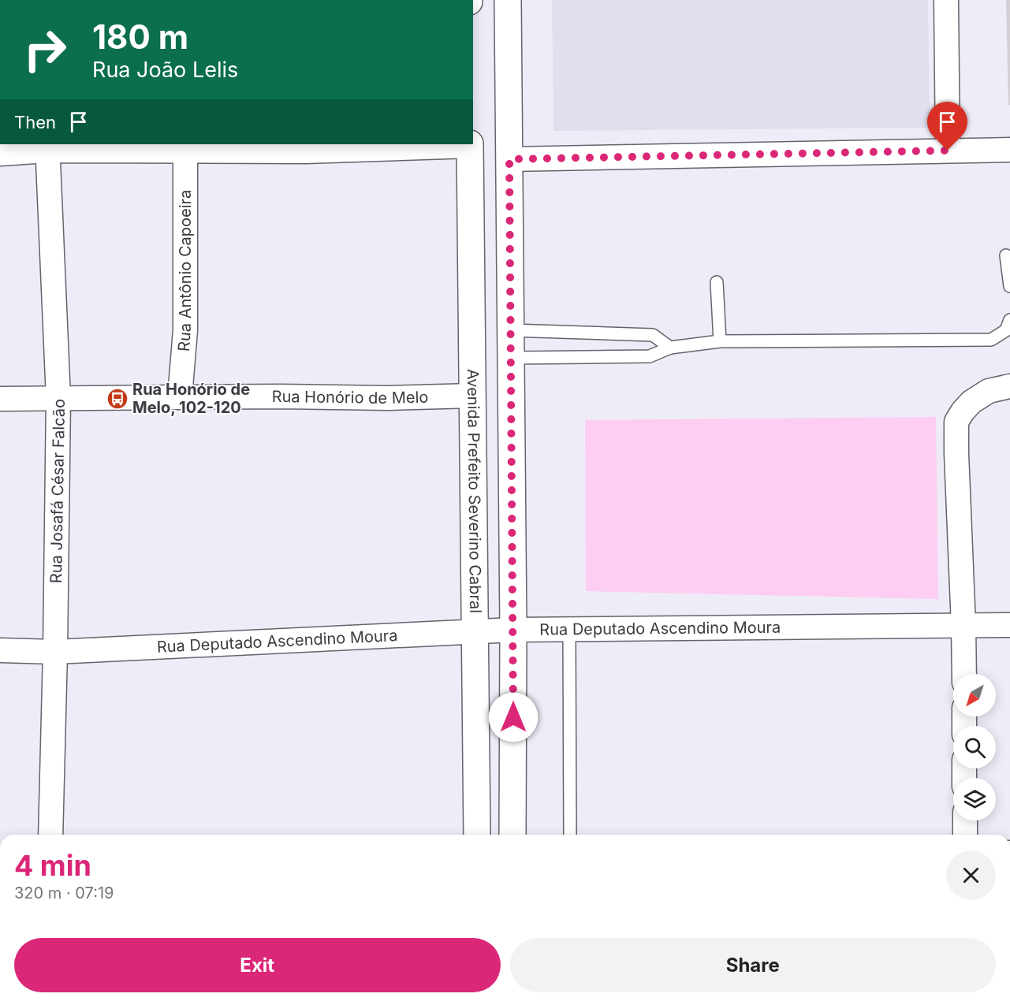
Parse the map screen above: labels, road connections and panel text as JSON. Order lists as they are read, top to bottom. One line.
{"streets":{"main road":["Avenida Prefeito Severino Cabral"],"street":["Rua Antônio Capoeira","Rua Honório de Melo","Rua Josafá César Falcão","Rua Deputado Ascendino Moura"]},"crossings":[["Rua Antônio Capoeira","Rua Honório de Melo"],["Rua Honório de Melo","Rua Josafá César Falcão"],["Rua Honório de Melo","Avenida Prefeito Severino Cabral"],["Rua Josafá César Falcão","Rua Deputado Ascendino Moura"],["Avenida Prefeito Severino Cabral","Rua Deputado Ascendino Moura"]],"places":{"bus stop":["Rua Honório de Melo, 102-120"]},"north":"bottom left","page":{"turn":["180 m","Rua João Lelis"],"then":"Then","heading":["4 min","320 m · 07:19"],"buttons":["Exit","Share"]}}
